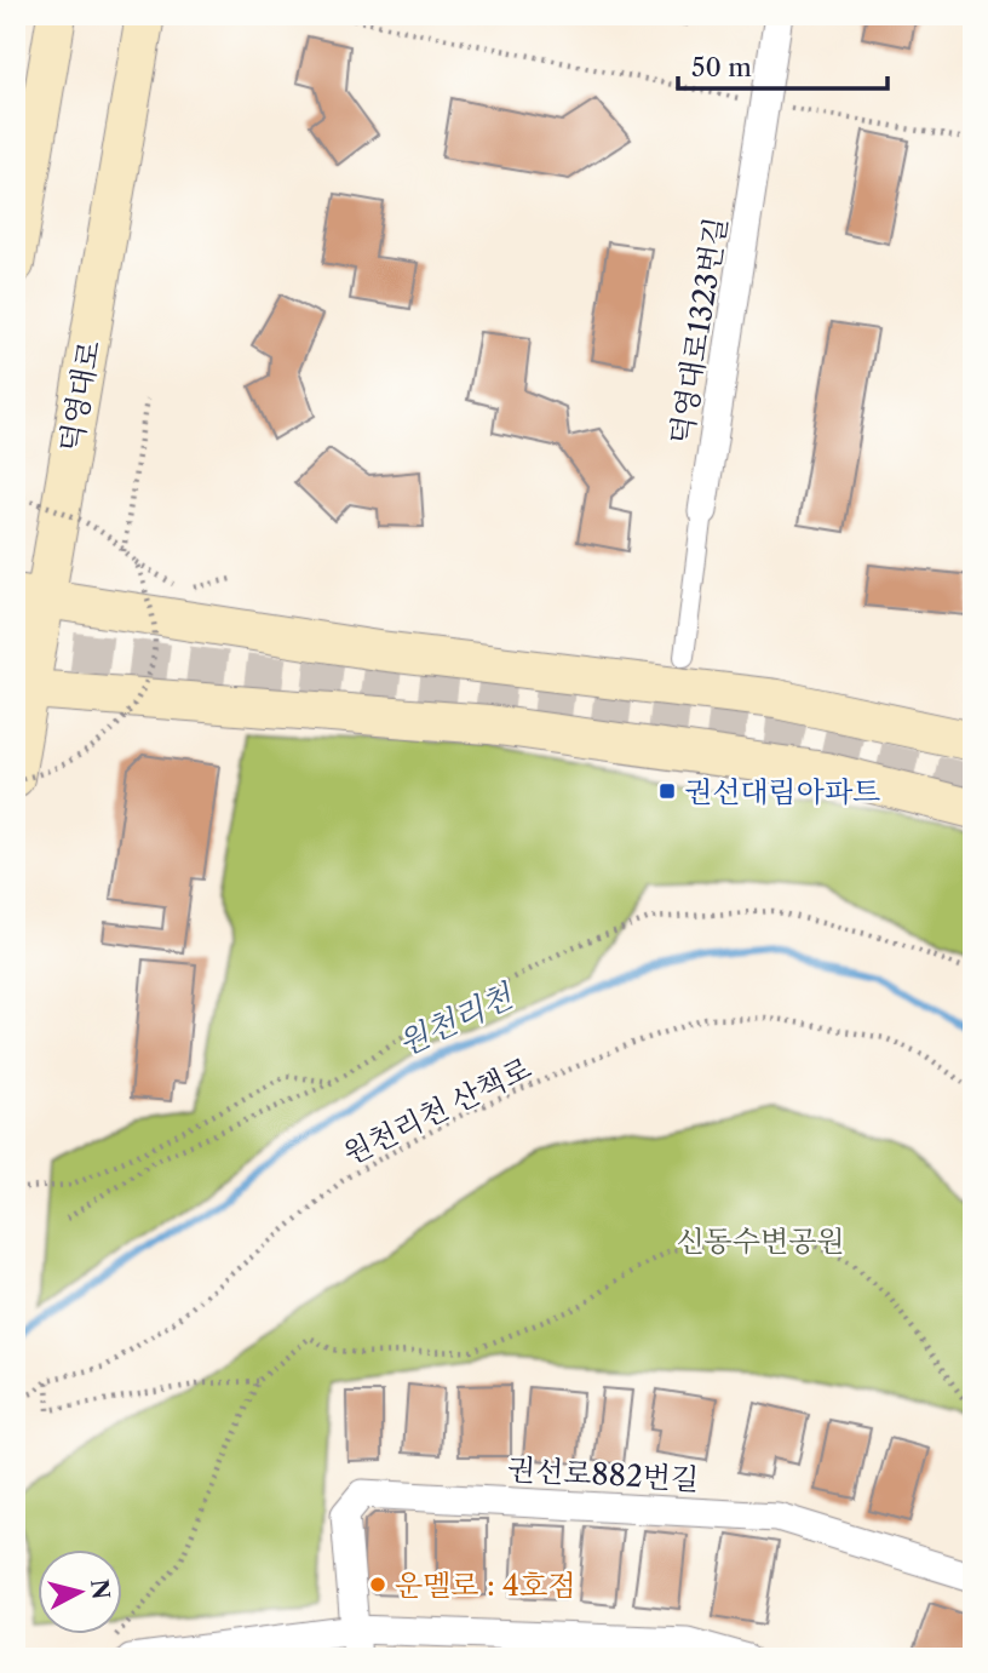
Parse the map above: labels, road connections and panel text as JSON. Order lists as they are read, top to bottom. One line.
{"streets":{"main road":["덕영대로"],"street":["덕영대로1323번길","권선로882번길"],"path":["원천리천 산책로"]},"water":["원천리천"],"parks":["신동수변공원"],"places":{"transit":["권선대림아파트"],"other":["운멜로 : 4호점"]},"scale_bar":"50 m","north":"right"}
